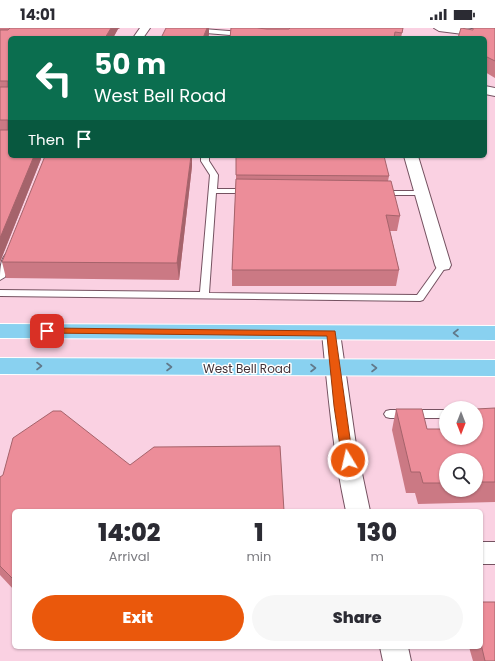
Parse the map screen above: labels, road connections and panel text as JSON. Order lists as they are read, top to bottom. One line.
{"streets":{"main road":["West Bell Road"]},"north":"bottom","page":{"status":"14:01","turn":["50 m","West Bell Road"],"then":"Then","eta":["14:02","Arrival","1","min","130","m"],"buttons":["Exit","Share"]}}
